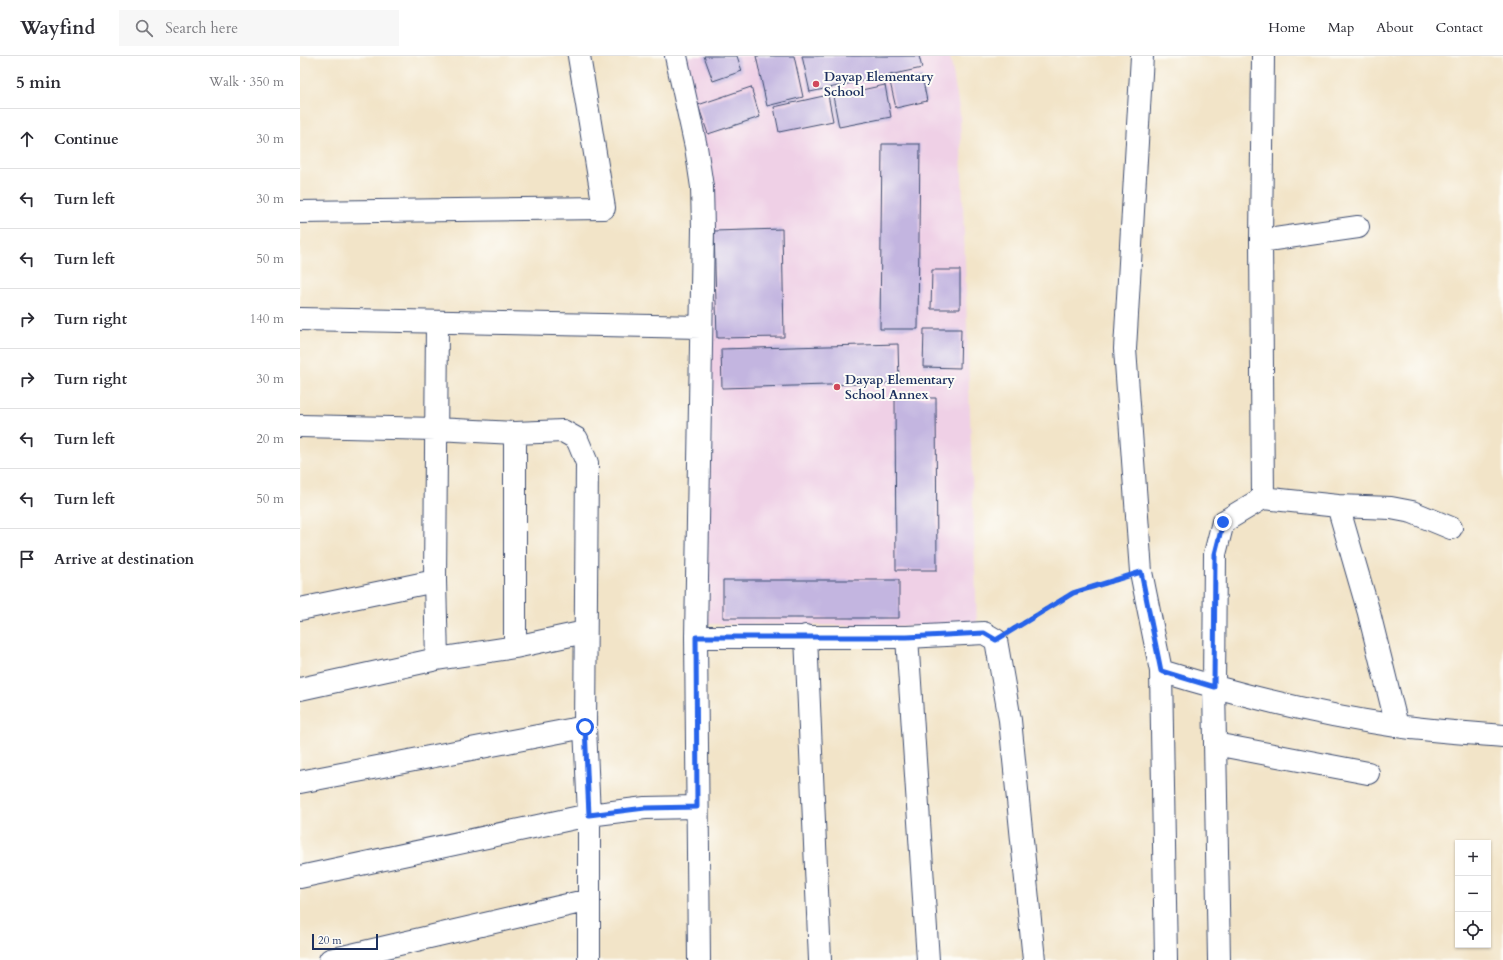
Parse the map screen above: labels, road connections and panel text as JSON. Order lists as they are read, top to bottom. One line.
{"places":["Dayap Elementary School","Dayap Elementary School Annex"],"scale_bar":"20 m","page":{"header":"Wayfind","search":"Search here","nav":["Home","Map","About","Contact"],"heading":["5 min","Walk · 350 m"],"list":[["Continue","30 m"],["Turn left","30 m"],["Turn left","50 m"],["Turn right","140 m"],["Turn right","30 m"],["Turn left","20 m"],["Turn left","50 m"],"Arrive at destination"],"map_buttons":["+","−"],"scale":"20 m"}}
